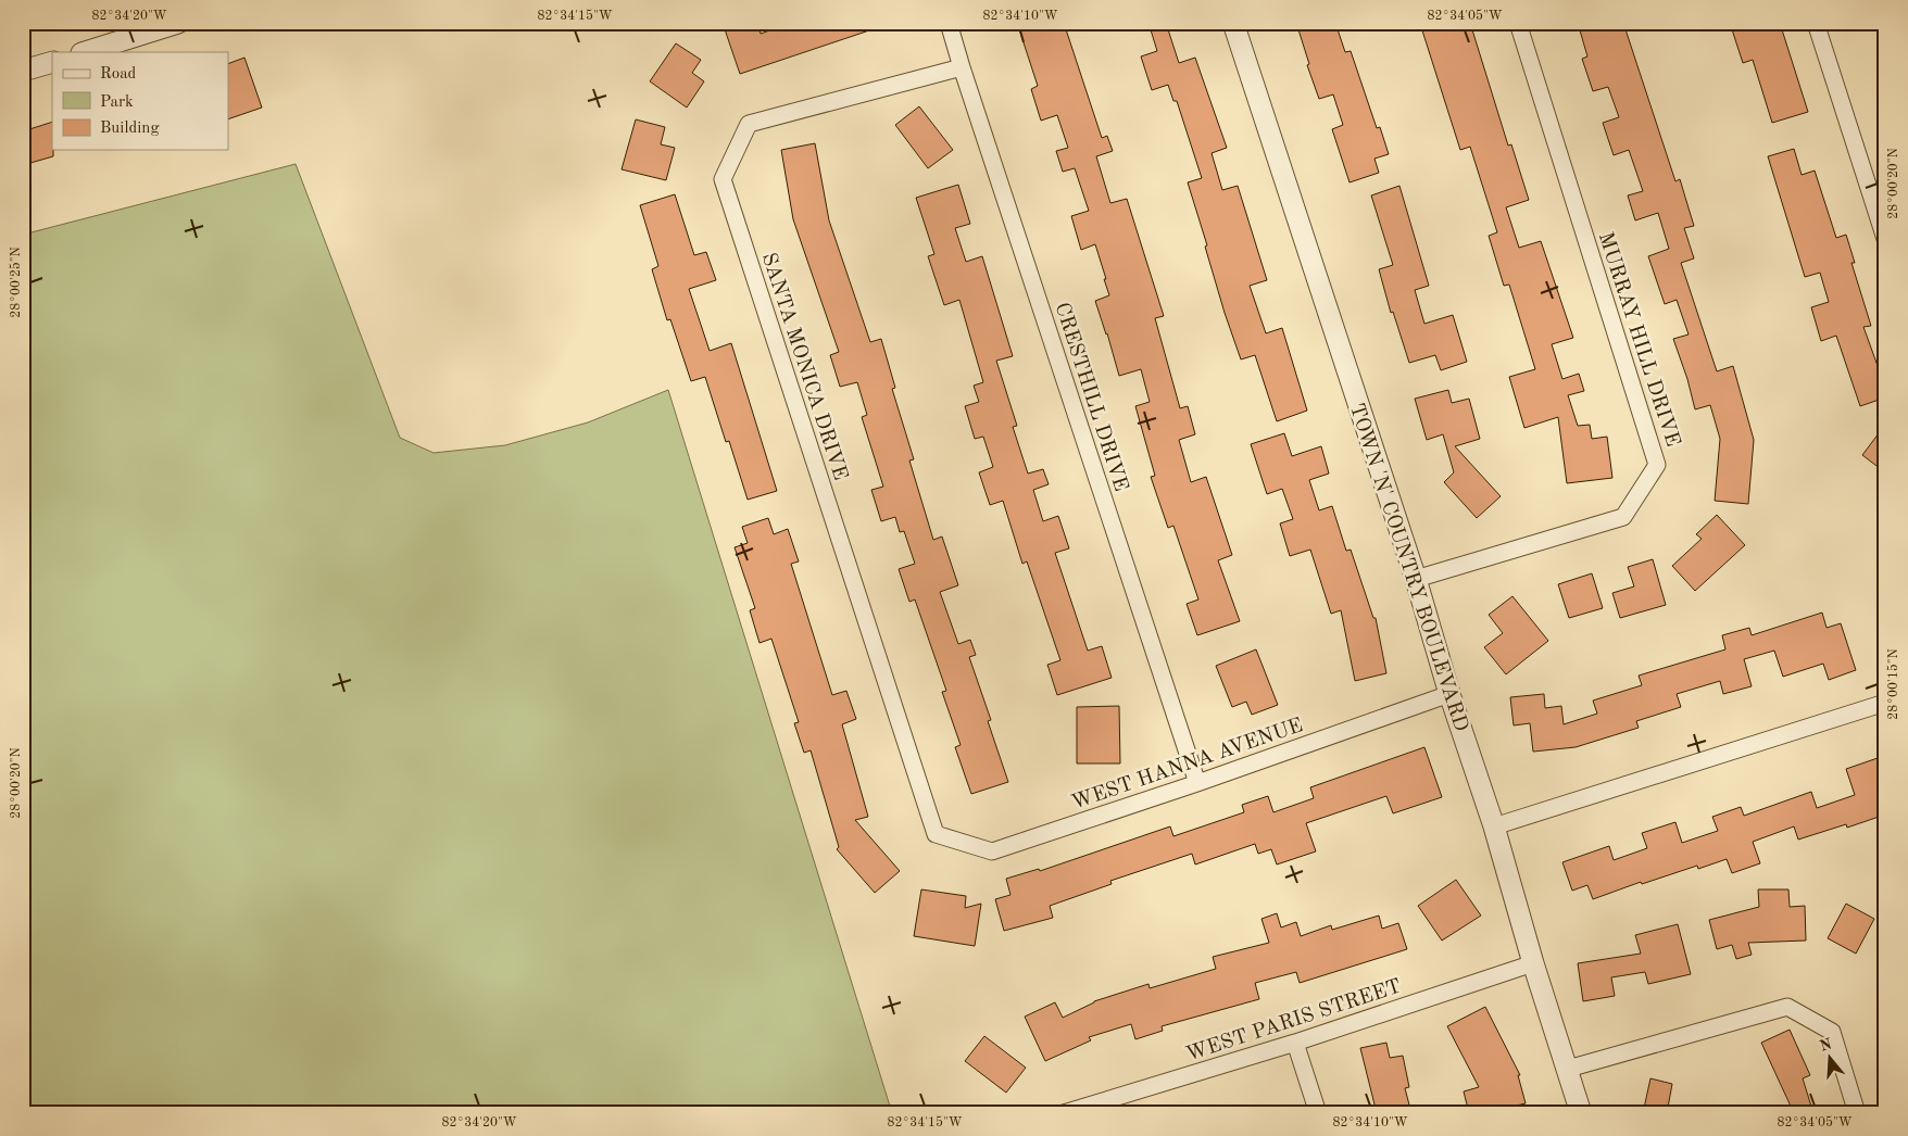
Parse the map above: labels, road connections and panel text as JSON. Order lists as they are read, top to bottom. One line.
{"streets":{"street":["MURRAY HILL DRIVE","SANTA MONICA DRIVE","CRESTHILL DRIVE","TOWN 'N' COUNTRY BOULEVARD","WEST HANNA AVENUE","WEST PARIS STREET"]},"crossings":[["MURRAY HILL DRIVE","TOWN 'N' COUNTRY BOULEVARD"],["SANTA MONICA DRIVE","CRESTHILL DRIVE"],["SANTA MONICA DRIVE","WEST HANNA AVENUE"],["CRESTHILL DRIVE","WEST HANNA AVENUE"],["TOWN 'N' COUNTRY BOULEVARD","WEST HANNA AVENUE"],["TOWN 'N' COUNTRY BOULEVARD","WEST PARIS STREET"]],"legend":["Road","Park","Building"],"north":"top","coordinates":["82°34'20\"W","82°34'15\"W","82°34'10\"W","82°34'05\"W","28°00'20\"N","28°00'25\"N","28°00'15\"N"]}
